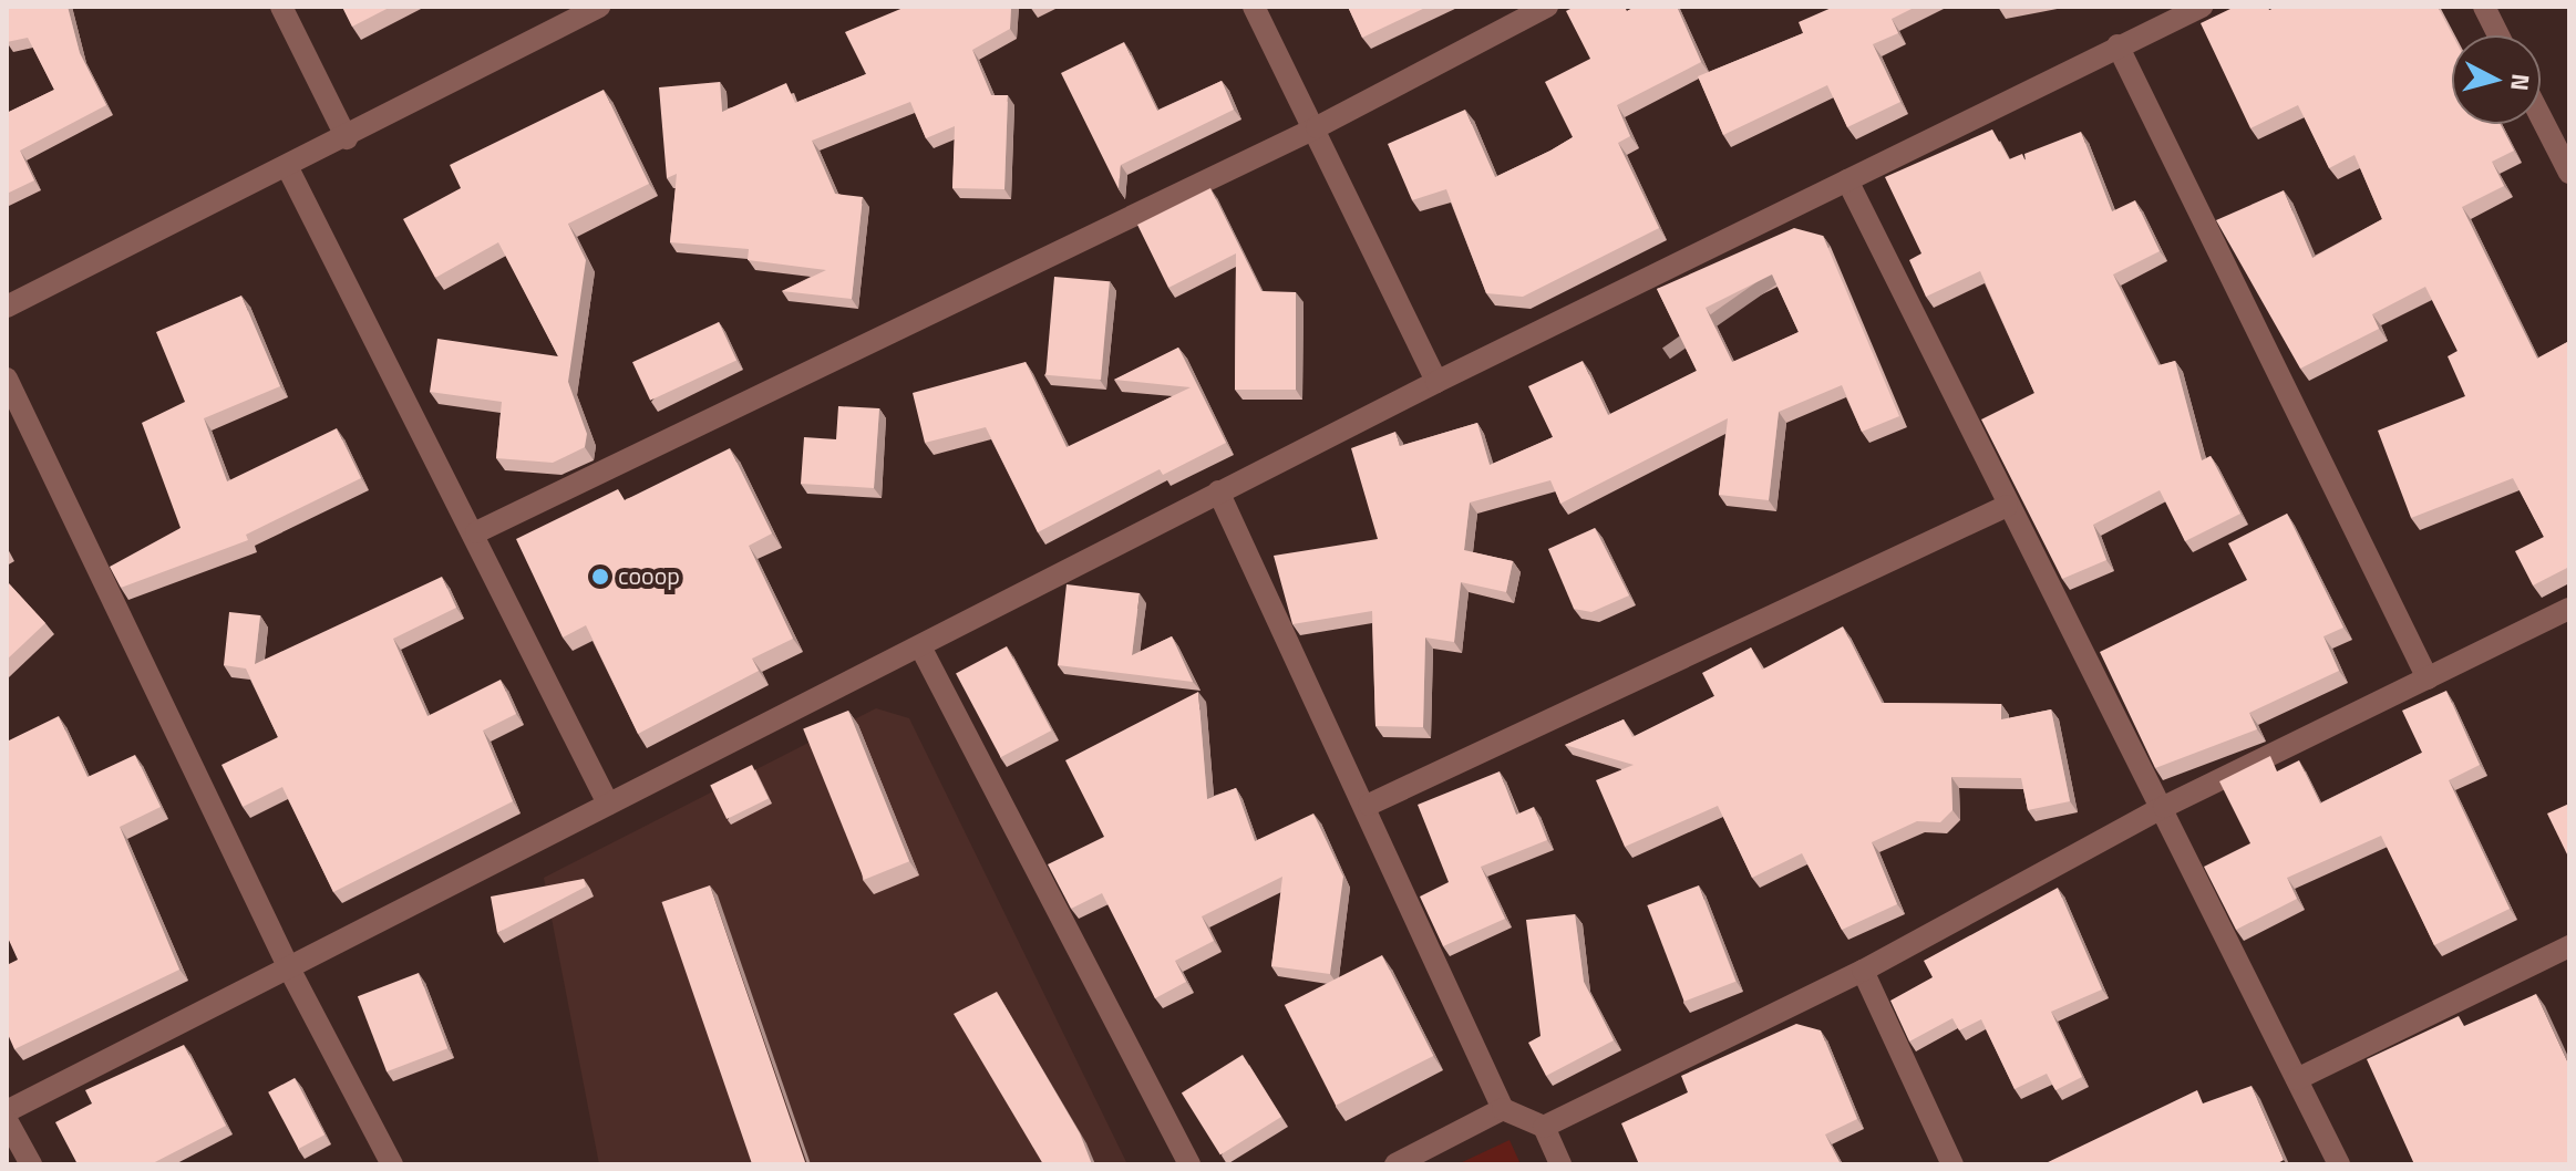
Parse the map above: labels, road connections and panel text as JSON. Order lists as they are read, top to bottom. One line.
{"places":["cooop"],"north":"right"}
